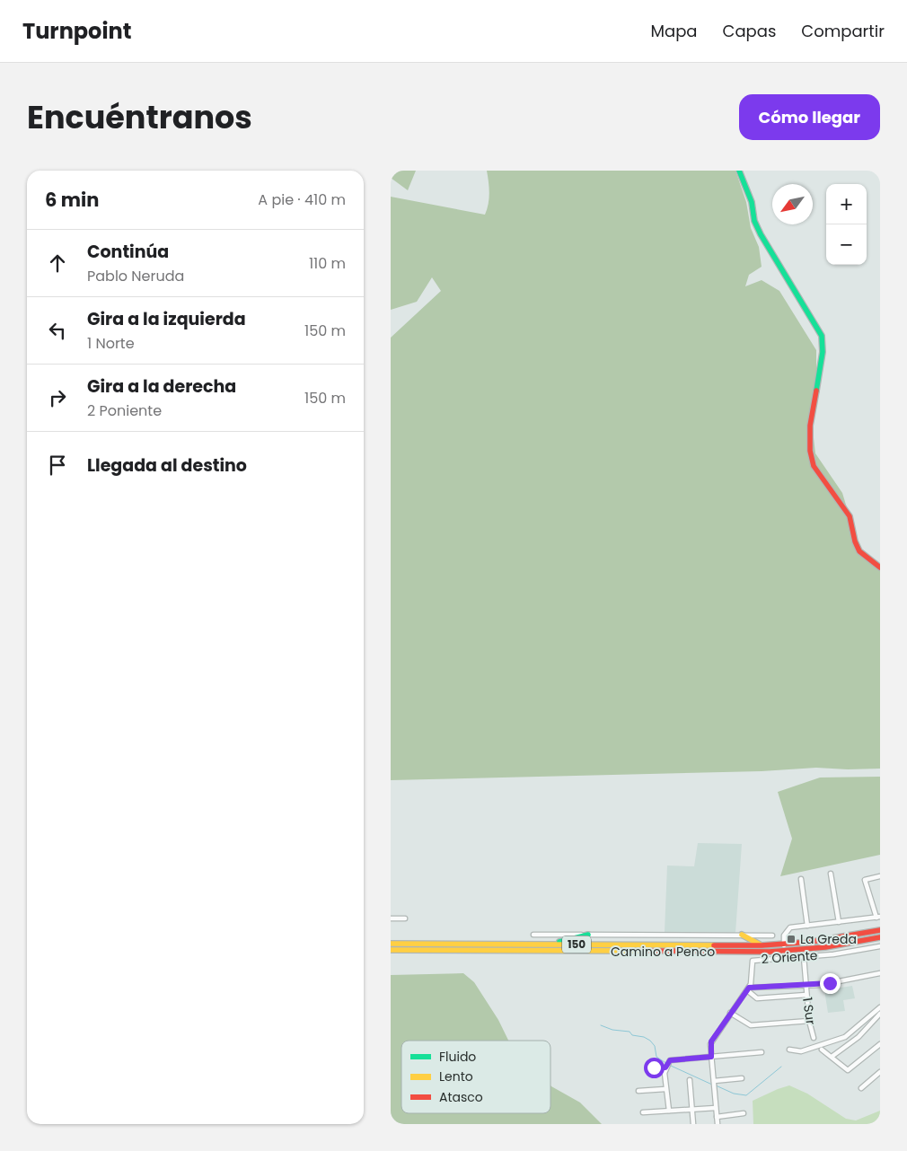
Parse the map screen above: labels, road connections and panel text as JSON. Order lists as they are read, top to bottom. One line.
{"streets":{"main road":["150","Camino a Penco"],"street":["2 Oriente","1 Sur"]},"crossings":[["2 Oriente","1 Sur"]],"places":{"transit":["La Greda"]},"legend":["Fluido","Lento","Atasco"],"north":"bottom left","page":{"header":"Turnpoint","nav":["Mapa","Capas","Compartir"],"title":"Encuéntranos","buttons":"Cómo llegar","heading":["6 min","A pie · 410 m"],"map_buttons":["+","−"],"list":[["Continúa","Pablo Neruda","110 m"],["Gira a la izquierda","1 Norte","150 m"],["Gira a la derecha","2 Poniente","150 m"],"Llegada al destino"]}}
